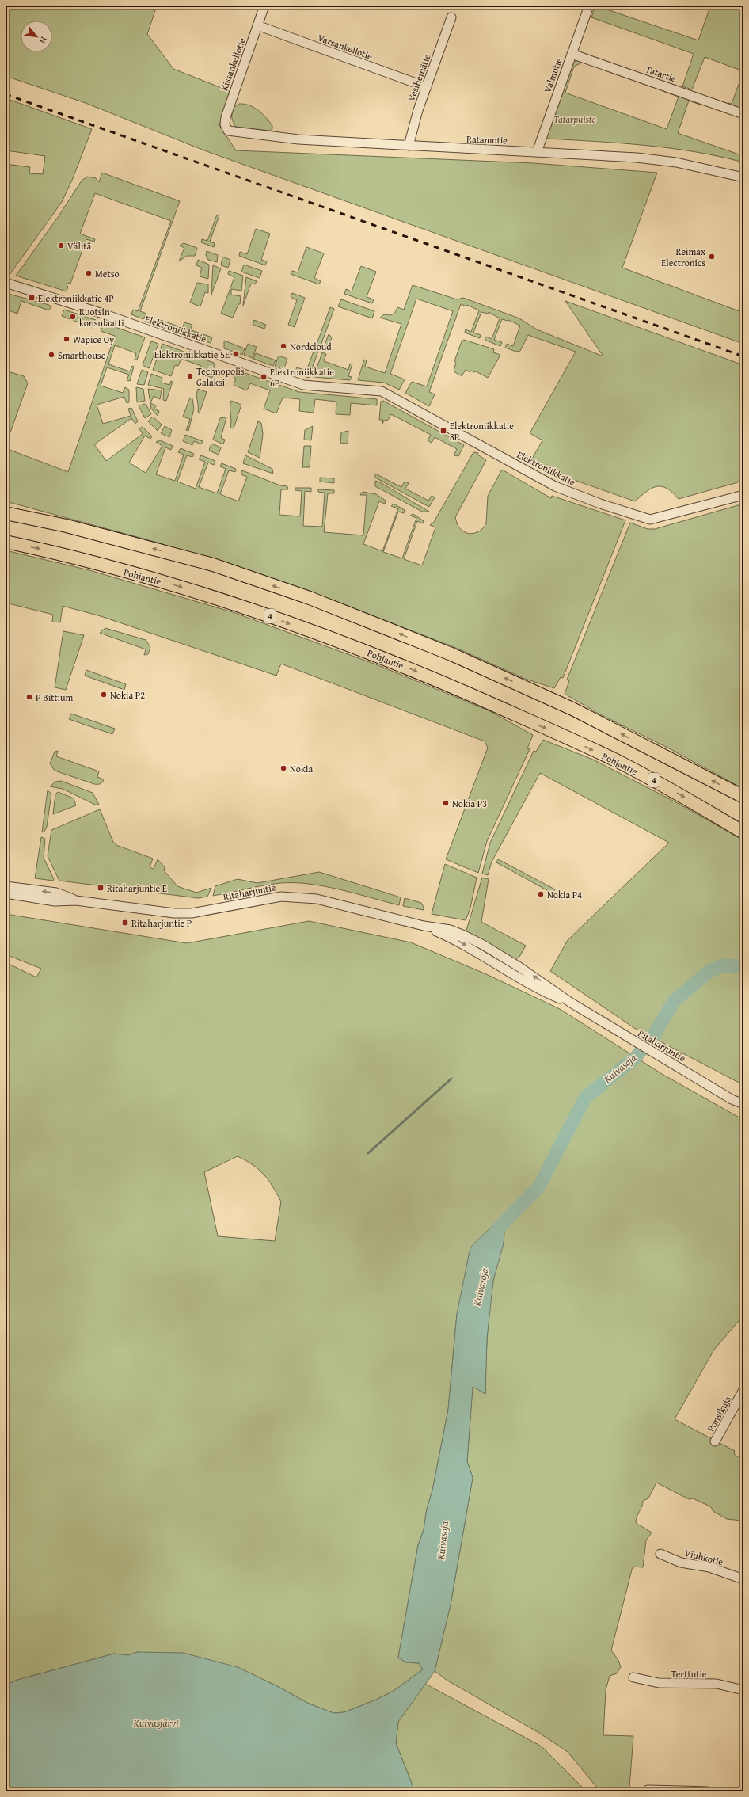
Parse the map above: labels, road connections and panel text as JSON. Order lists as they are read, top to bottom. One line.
{"streets":{"highway":["Pohjantie","4"],"street":["Varsankellotie","Kissankellotie","Tatartie","Valmutie","Vesiheinätie","Ratamotie","Elektroniikkatie","Ritaharjuntie","Ponsikuja","Viuhkotie","Terttutie"]},"crossings":[["Varsankellotie","Kissankellotie"],["Varsankellotie","Vesiheinätie"],["Kissankellotie","Ratamotie"],["Tatartie","Valmutie"],["Valmutie","Ratamotie"],["Vesiheinätie","Ratamotie"]],"water":["Kuivasoja","Kuivasjärvi"],"parks":["Tatarpuisto"],"places":{"other":["Välitä","Reimax Electronics","Metso","Ruotsin konsulaatti","Wapice Oy","Nordcloud","Smarthouse","Technopolis Galaksi","Nokia P2","P Bittium","Nokia","Nokia P3","Nokia P4"],"transit":["Elektroniikkatie 4P","Elektroniikkatie 5E","Elektroniikkatie 6P","Elektroniikkatie 8P","Ritaharjuntie E","Ritaharjuntie P"]},"north":"bottom right"}
